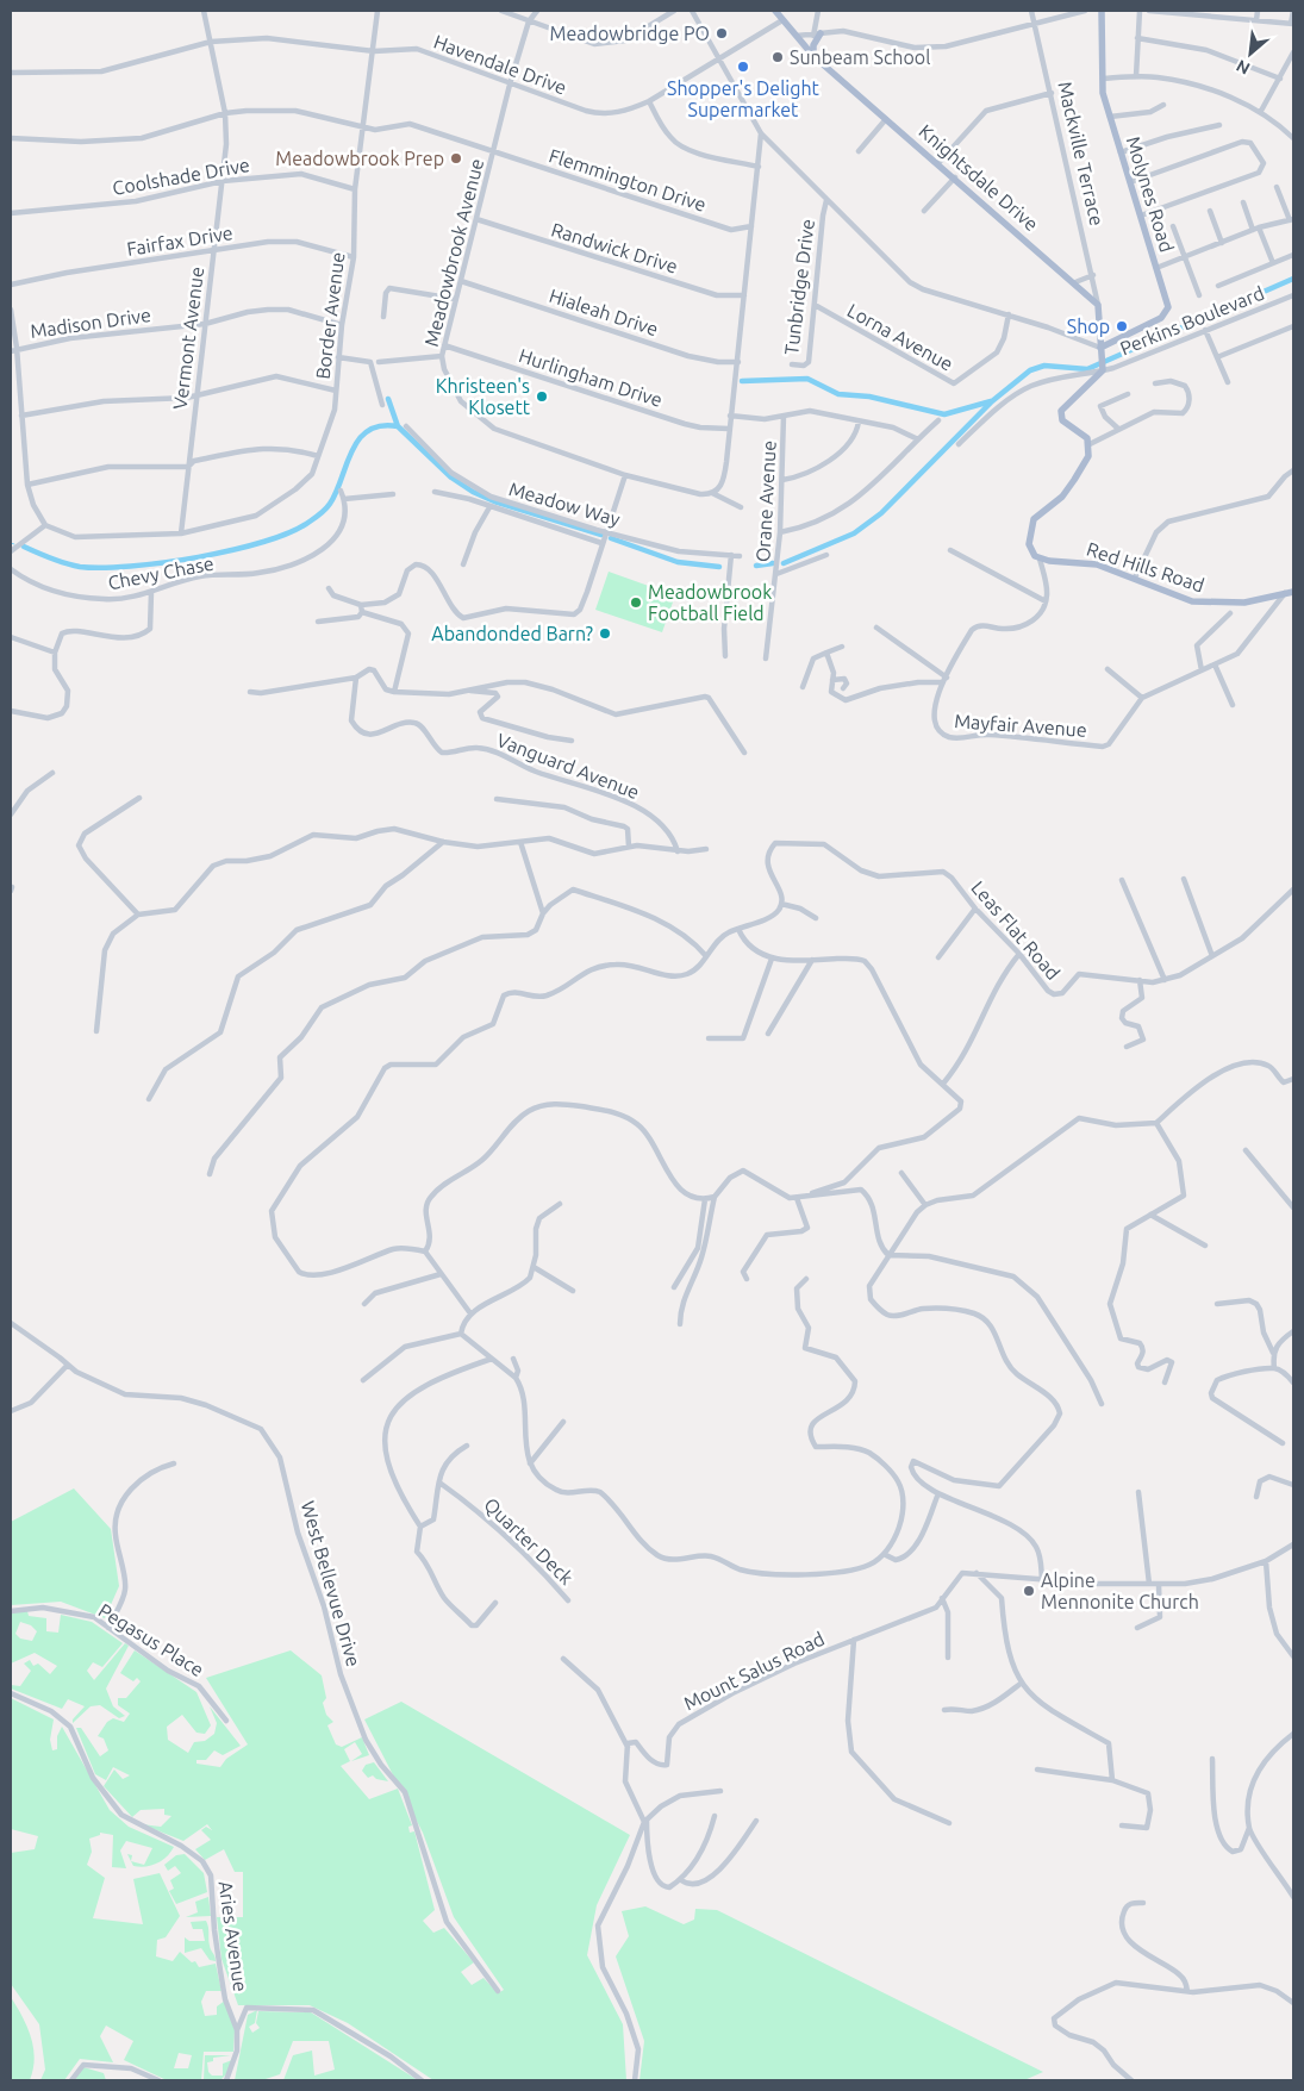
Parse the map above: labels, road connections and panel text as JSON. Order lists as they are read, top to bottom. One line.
{"streets":{"main road":["Knightsdale Drive","Molynes Road","Red Hills Road"],"street":["Havendale Drive","Mackville Terrace","Coolshade Drive","Flemmington Drive","Fairfax Drive","Randwick Drive","Meadowbrook Avenue","Tunbridge Drive","Hialeah Drive","Border Avenue","Perkins Boulevard","Madison Drive","Lorna Avenue","Vermont Avenue","Hurlingham Drive","Orane Avenue","Meadow Way","Chevy Chase","Mayfair Avenue","Vanguard Avenue","Leas Flat Road","Quarter Deck","West Bellevue Drive","Pegasus Place","Mount Salus Road","Aries Avenue"]},"crossings":[["Havendale Drive","Meadowbrook Avenue"],["Havendale Drive","Border Avenue"],["Havendale Drive","Vermont Avenue"],["Mackville Terrace","Knightsdale Drive"],["Coolshade Drive","Border Avenue"],["Coolshade Drive","Vermont Avenue"],["Flemmington Drive","Meadowbrook Avenue"],["Flemmington Drive","Border Avenue"],["Flemmington Drive","Vermont Avenue"],["Fairfax Drive","Border Avenue"],["Fairfax Drive","Vermont Avenue"],["Randwick Drive","Meadowbrook Avenue"],["Meadowbrook Avenue","Hialeah Drive"],["Meadowbrook Avenue","Hurlingham Drive"],["Tunbridge Drive","Lorna Avenue"],["Border Avenue","Madison Drive"],["Border Avenue","Vermont Avenue"],["Madison Drive","Vermont Avenue"]],"places":["Meadowbridge PO","Sunbeam School","Shopper's Delight Supermarket","Meadowbrook Prep","Shop","Khristeen's Klosett","Meadowbrook Football Field","Abandonded Barn?","Alpine Mennonite Church"],"north":"bottom left"}
